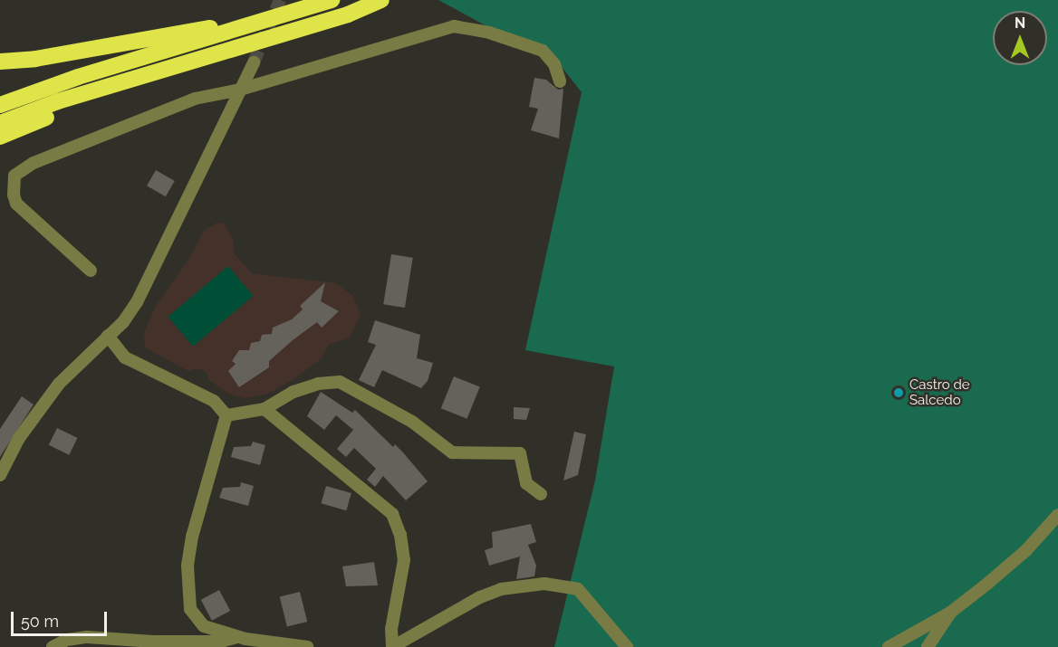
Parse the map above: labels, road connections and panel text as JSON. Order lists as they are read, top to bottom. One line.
{"places":["Castro de Salcedo"],"scale_bar":"50 m","north":"top"}
